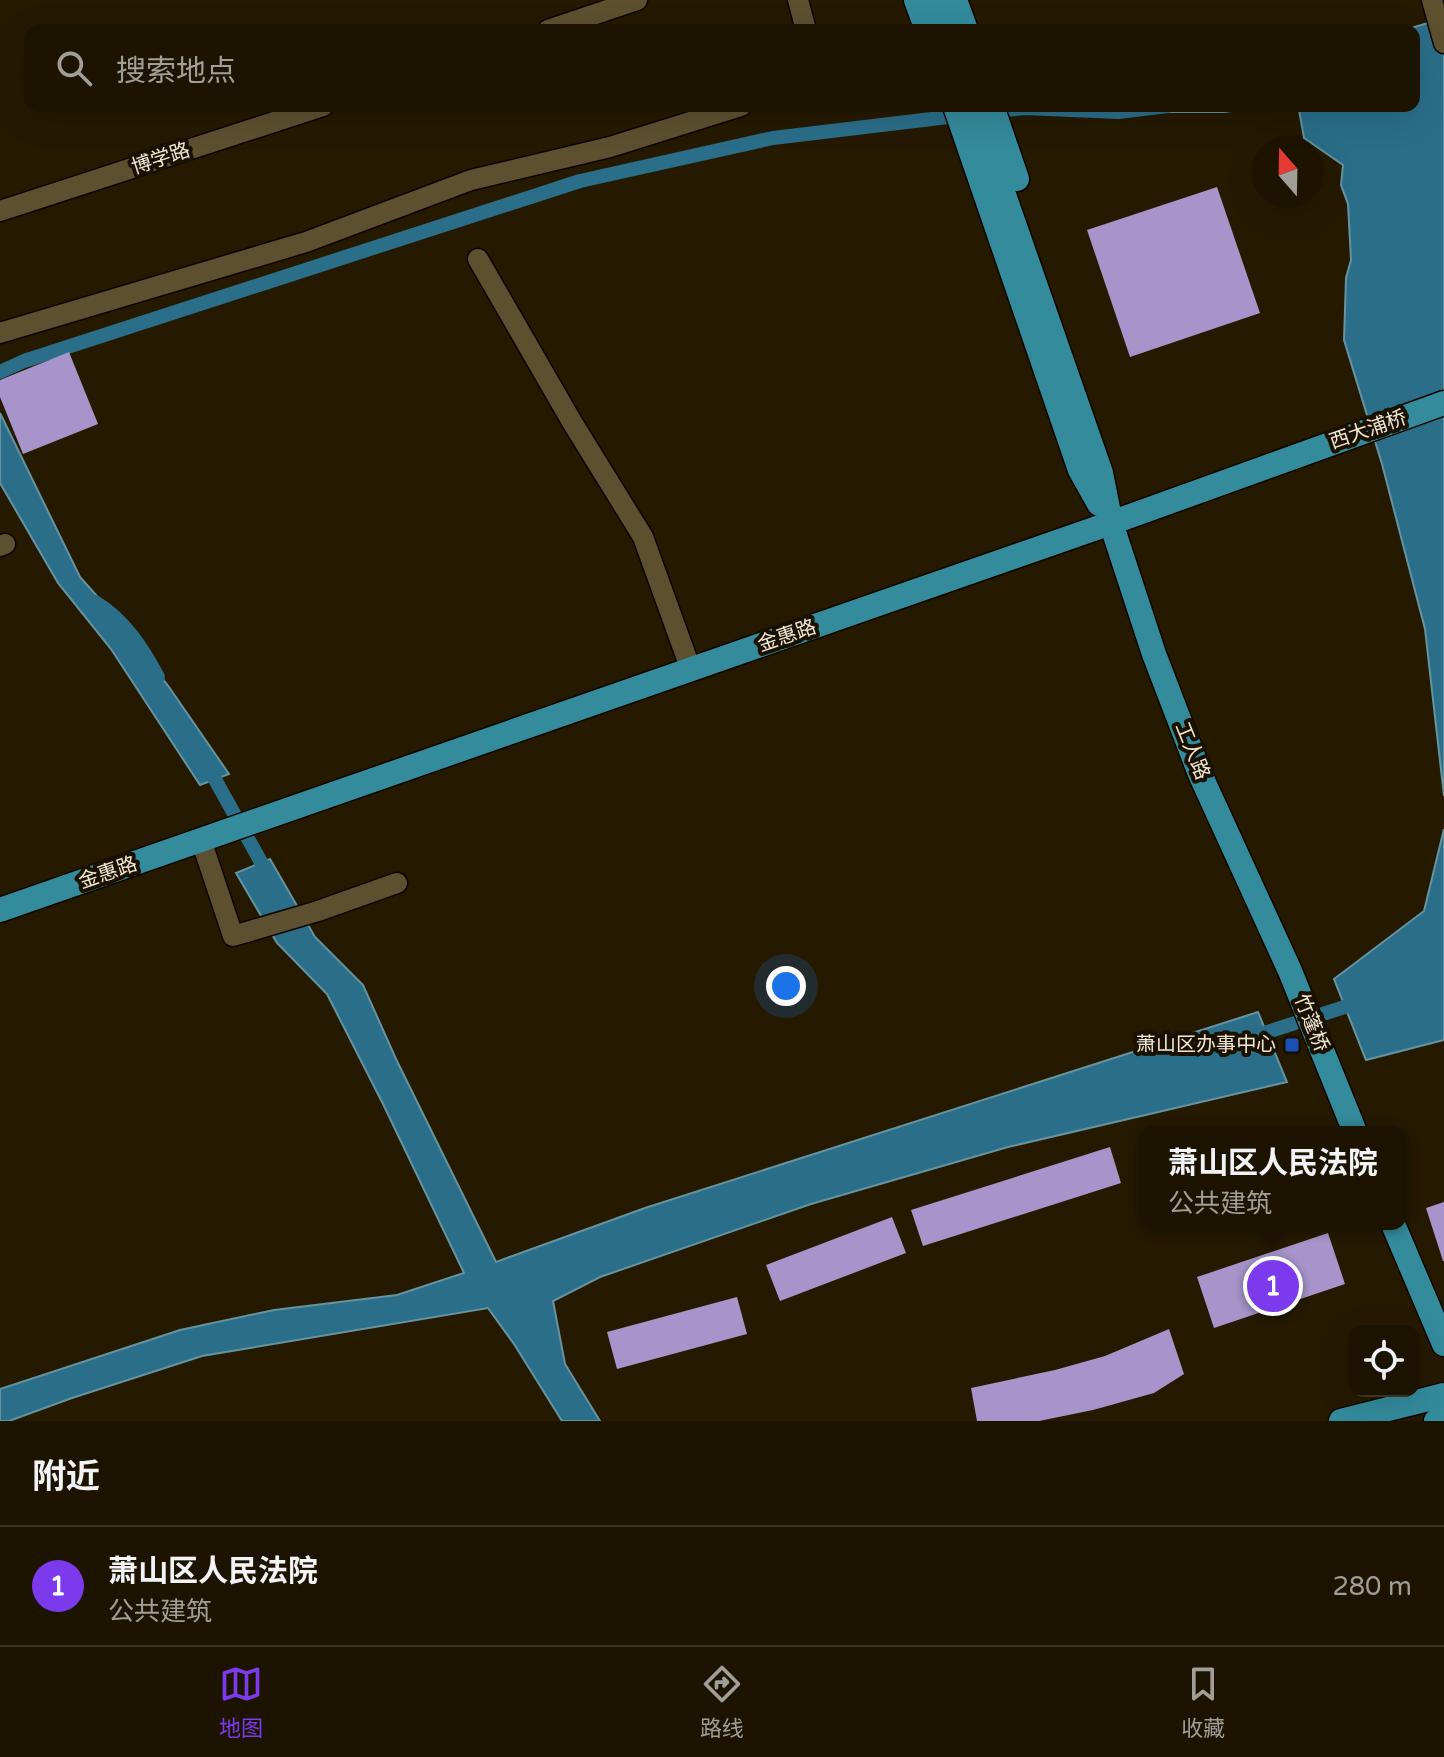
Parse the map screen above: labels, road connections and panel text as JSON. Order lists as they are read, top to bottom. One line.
{"streets":{"main road":["西大浦桥","金惠路","工人路","竹蓬桥"],"street":["博学路"]},"crossings":[["西大浦桥","金惠路"],["金惠路","工人路"],["工人路","竹蓬桥"]],"places":{"transit":["萧山区办事中心"]},"north":"top","page":{"search":"搜索地点","popup":["萧山区人民法院","公共建筑"],"pins":"1","heading":"附近","list":[{"mark":"1","name":"萧山区人民法院","note":"公共建筑","value":"280 m"}],"nav":["地图","路线","收藏"]}}
